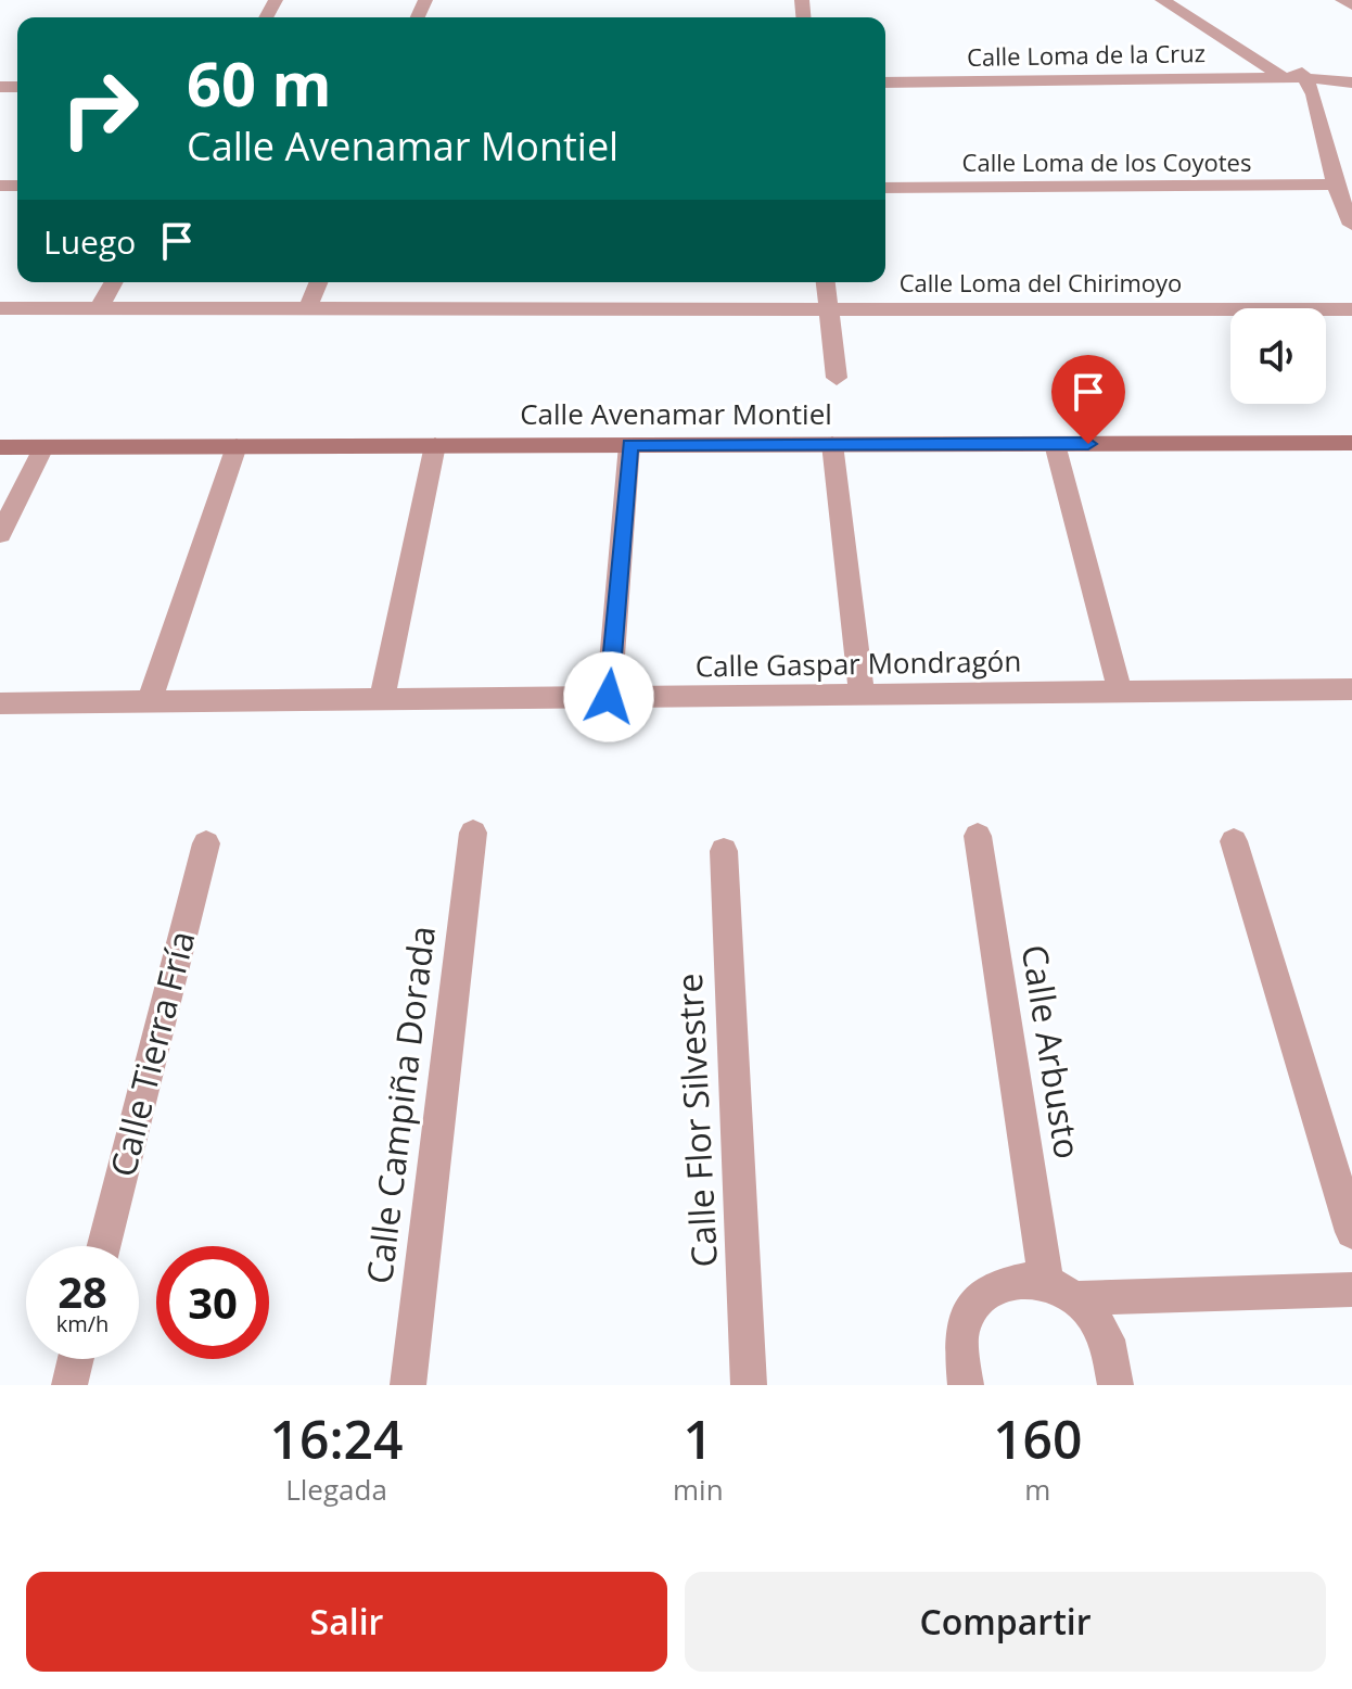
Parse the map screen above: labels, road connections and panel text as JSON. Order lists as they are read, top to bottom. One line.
{"streets":{"street":["Calle Loma de la Cruz","Calle Loma de los Coyotes","Calle Loma del Chirimoyo","Calle Avenamar Montiel","Calle Gaspar Mondragón","Calle Arbusto","Calle Tierra Fría","Calle Campiña Dorada","Calle Flor Silvestre"]},"page":{"turn":["60 m","Calle Avenamar Montiel"],"then":"Luego","speed":"28 km/h","limit":"30","eta":["16:24","Llegada","1","min","160","m"],"buttons":["Salir","Compartir"]}}
